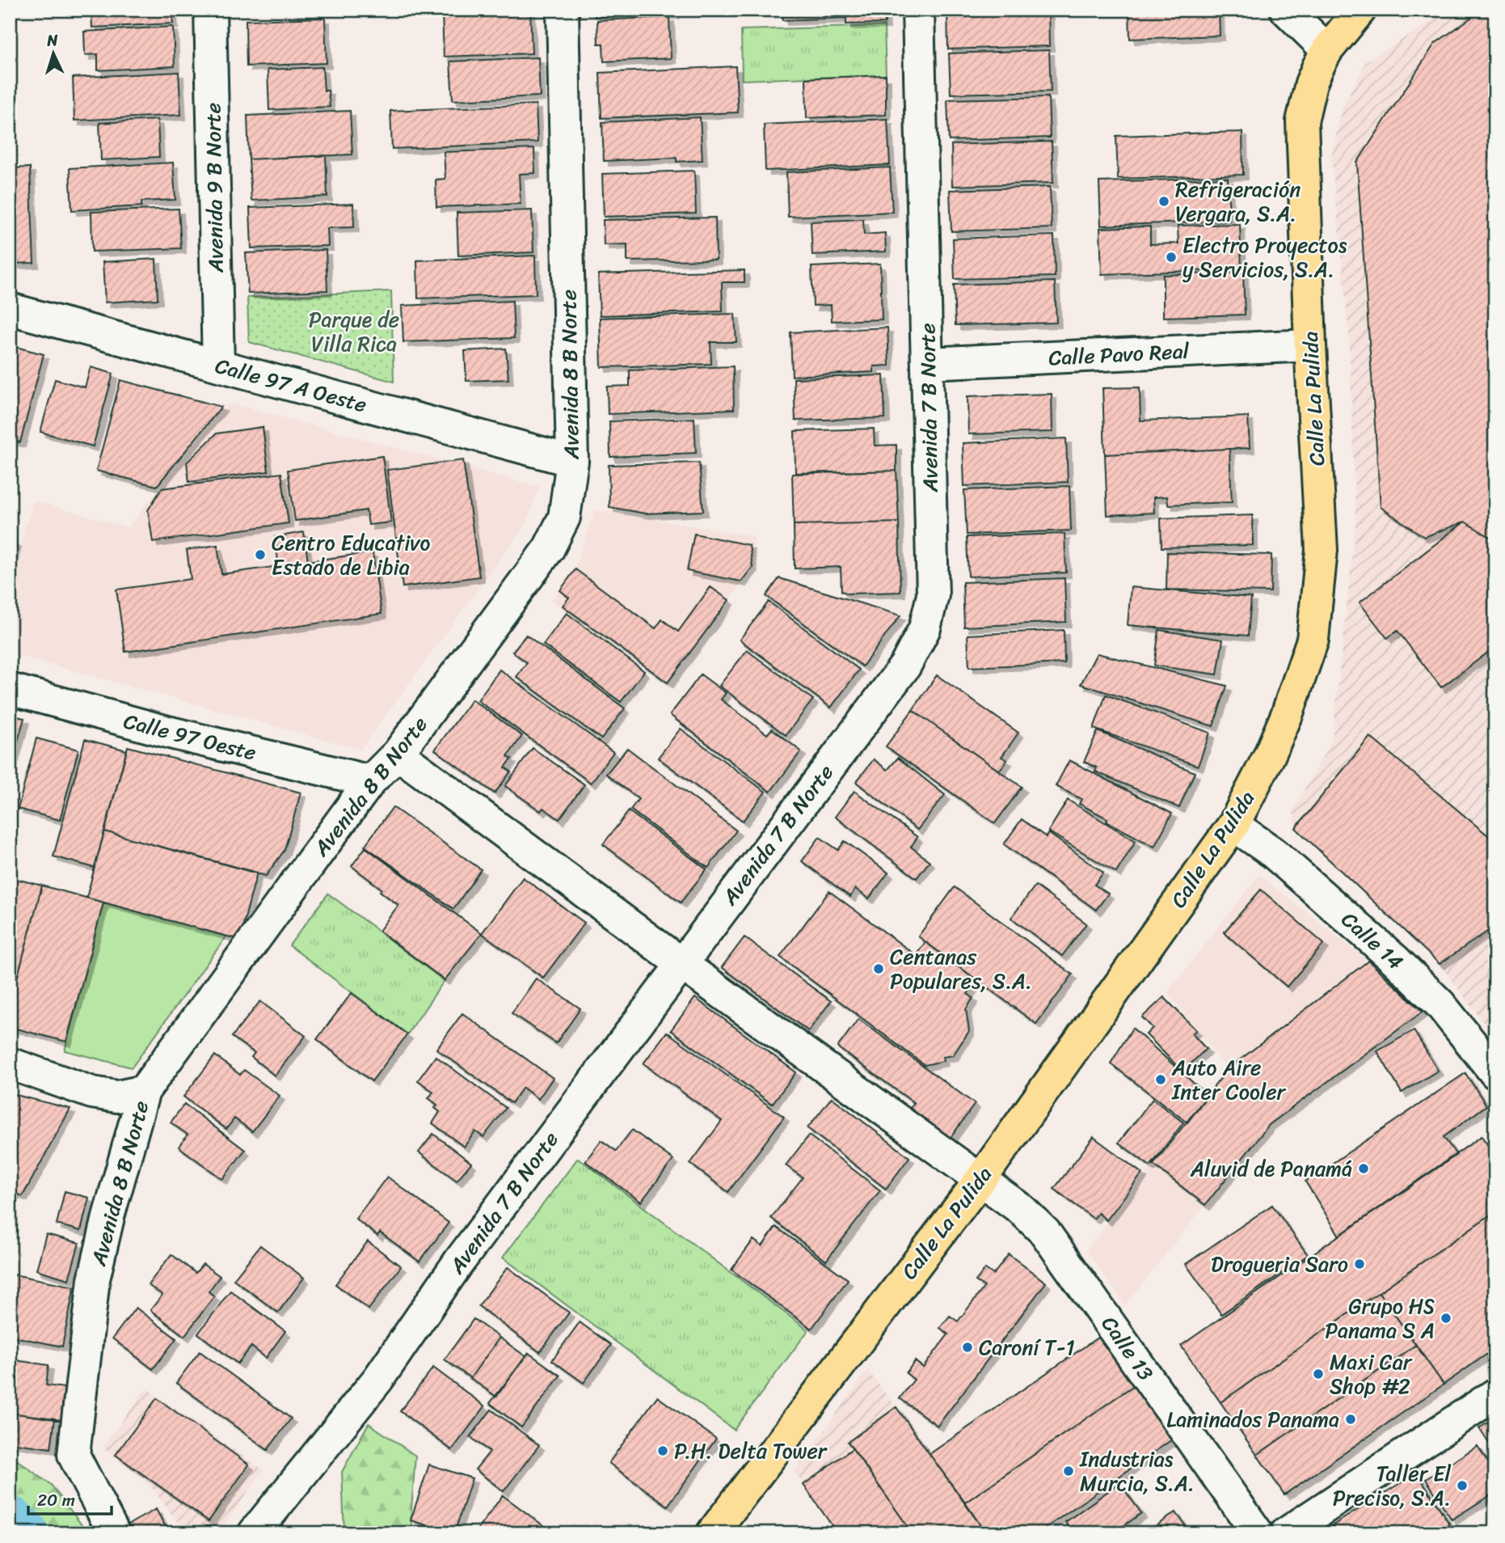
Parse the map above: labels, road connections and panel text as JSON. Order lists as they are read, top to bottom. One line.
{"streets":{"main road":["Calle La Pulida"],"street":["Avenida 9 B Norte","Calle Pavo Real","Avenida 8 B Norte","Calle 97 A Oeste","Avenida 7 B Norte","Calle 97 Oeste","Calle 14","Calle 13"]},"crossings":[["Avenida 9 B Norte","Calle 97 A Oeste"],["Calle Pavo Real","Calle La Pulida"],["Calle Pavo Real","Avenida 7 B Norte"],["Avenida 8 B Norte","Calle 97 A Oeste"],["Avenida 8 B Norte","Calle 97 Oeste"],["Avenida 8 B Norte","Calle 13"],["Calle La Pulida","Calle 14"],["Calle La Pulida","Calle 13"],["Avenida 7 B Norte","Calle 13"]],"parks":["Parque de Villa Rica"],"places":["Refrigeración Vergara, S.A.","Electro Proyectos y Servicios, S.A.","Centro Educativo Estado de Libia","Centanas Populares, S.A.","Auto Aire Inter Cooler","Aluvid de Panamá","Drogueria Saro","Grupo HS Panama S A","Caroní T-1","Maxi Car Shop #2","Laminados Panama","P.H. Delta Tower","Industrias Murcia, S.A.","Taller El Preciso, S.A."],"scale_bar":"20 m","north":"top"}
